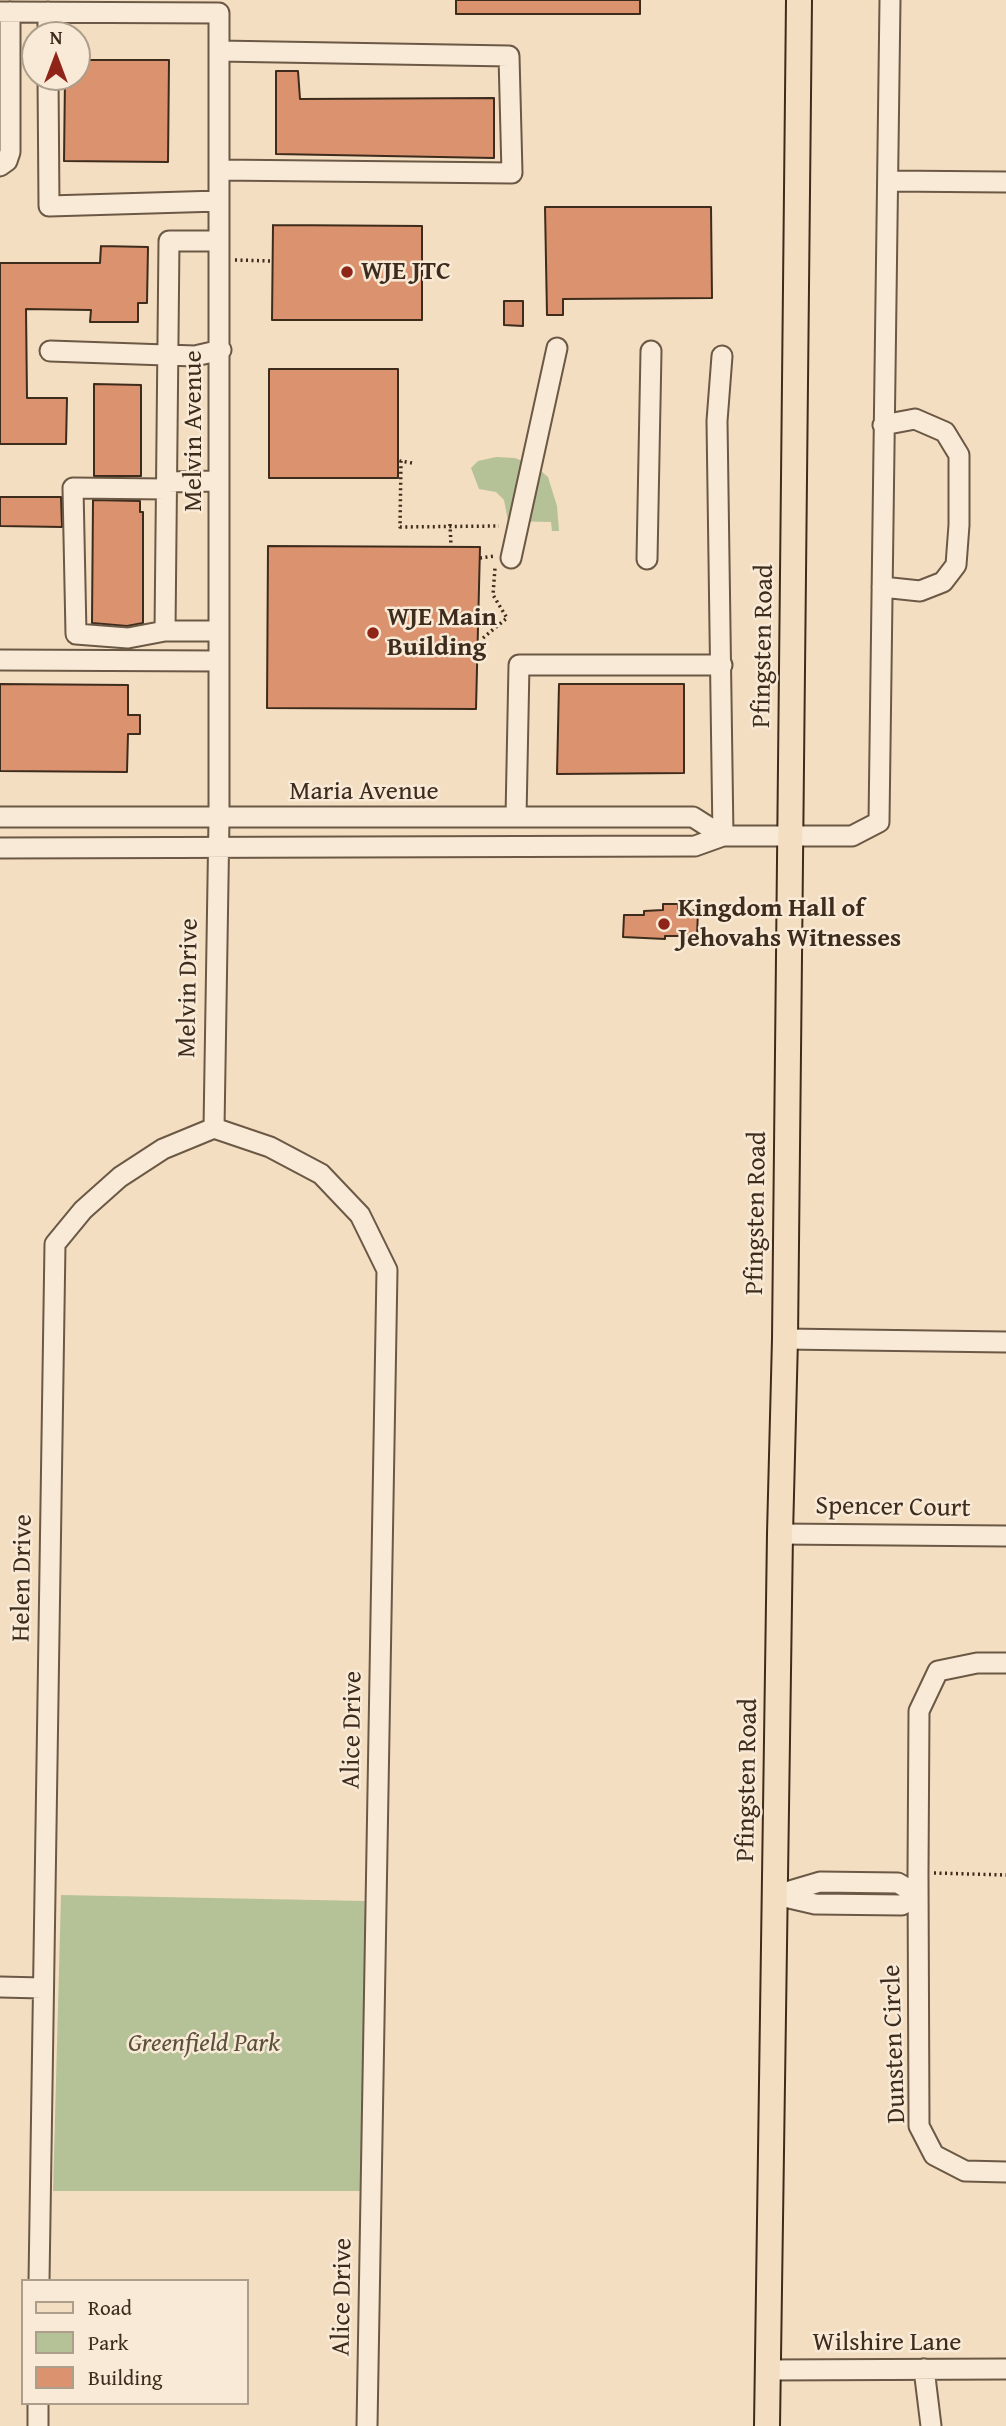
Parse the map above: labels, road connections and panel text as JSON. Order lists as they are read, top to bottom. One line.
{"streets":{"main road":["Pfingsten Road"],"street":["Melvin Avenue","Maria Avenue","Melvin Drive","Spencer Court","Helen Drive","Alice Drive","Dunsten Circle","Wilshire Lane"]},"crossings":[["Melvin Avenue","Maria Avenue"],["Melvin Avenue","Melvin Drive"],["Pfingsten Road","Spencer Court"],["Pfingsten Road","Wilshire Lane"],["Melvin Drive","Helen Drive"],["Melvin Drive","Alice Drive"],["Helen Drive","Alice Drive"]],"parks":["Greenfield Park"],"places":["WJE JTC","WJE Main Building","Kingdom Hall of Jehovahs Witnesses"],"legend":["Road","Park","Building"],"north":"top"}
